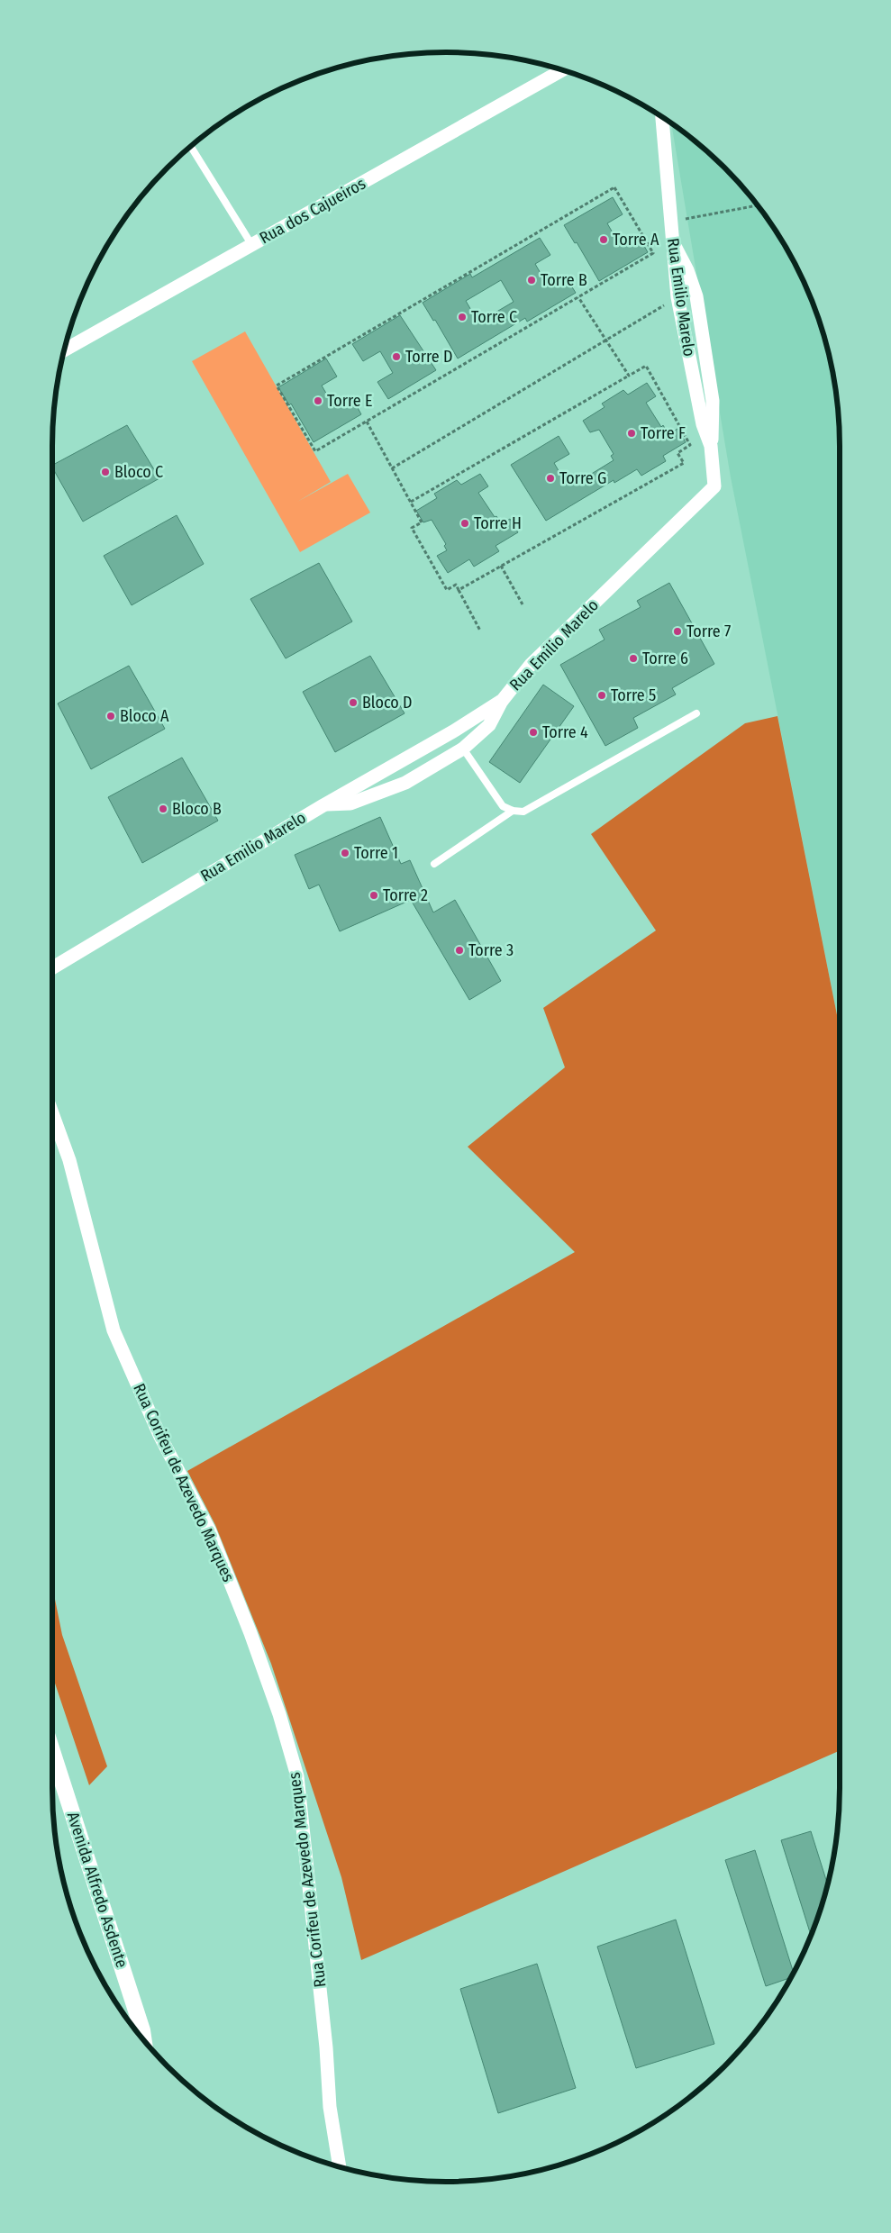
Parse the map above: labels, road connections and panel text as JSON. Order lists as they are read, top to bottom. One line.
{"streets":{"street":["Rua dos Cajueiros","Rua Emilio Marelo","Rua Corifeu de Azevedo Marques","Avenida Alfredo Asdente"]},"places":["Torre A","Torre B","Torre C","Torre D","Torre E","Torre F","Bloco C","Torre G","Torre H","Torre 7","Torre 6","Torre 5","Bloco D","Bloco A","Torre 4","Bloco B","Torre 1","Torre 2","Torre 3"]}
